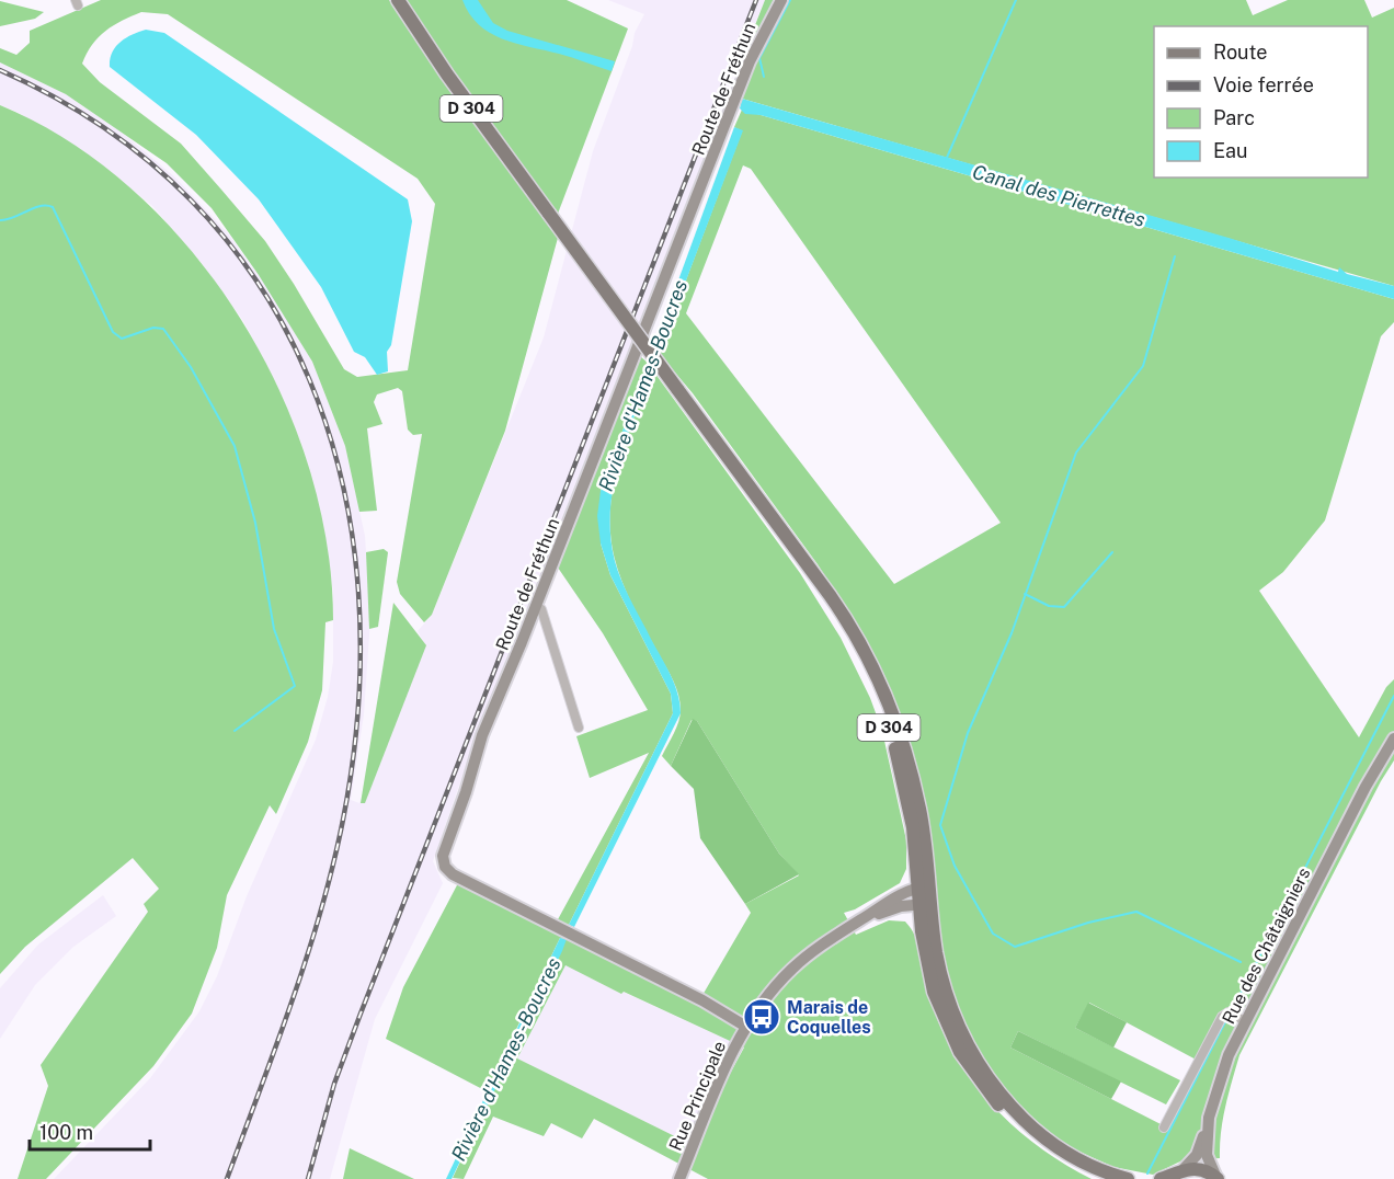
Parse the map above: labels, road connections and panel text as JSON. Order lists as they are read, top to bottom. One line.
{"streets":{"main road":["D 304"],"street":["Route de Fréthun","Rue des Châtaigniers","Rue Principale"]},"crossings":[["Route de Fréthun","Rue Principale"]],"water":["Canal des Pierrettes","Rivière d'Hames-Boucres"],"places":{"bus stop":["Marais de Coquelles"]},"legend":["Route","Voie ferrée","Parc","Eau"],"scale_bar":"100 m"}
